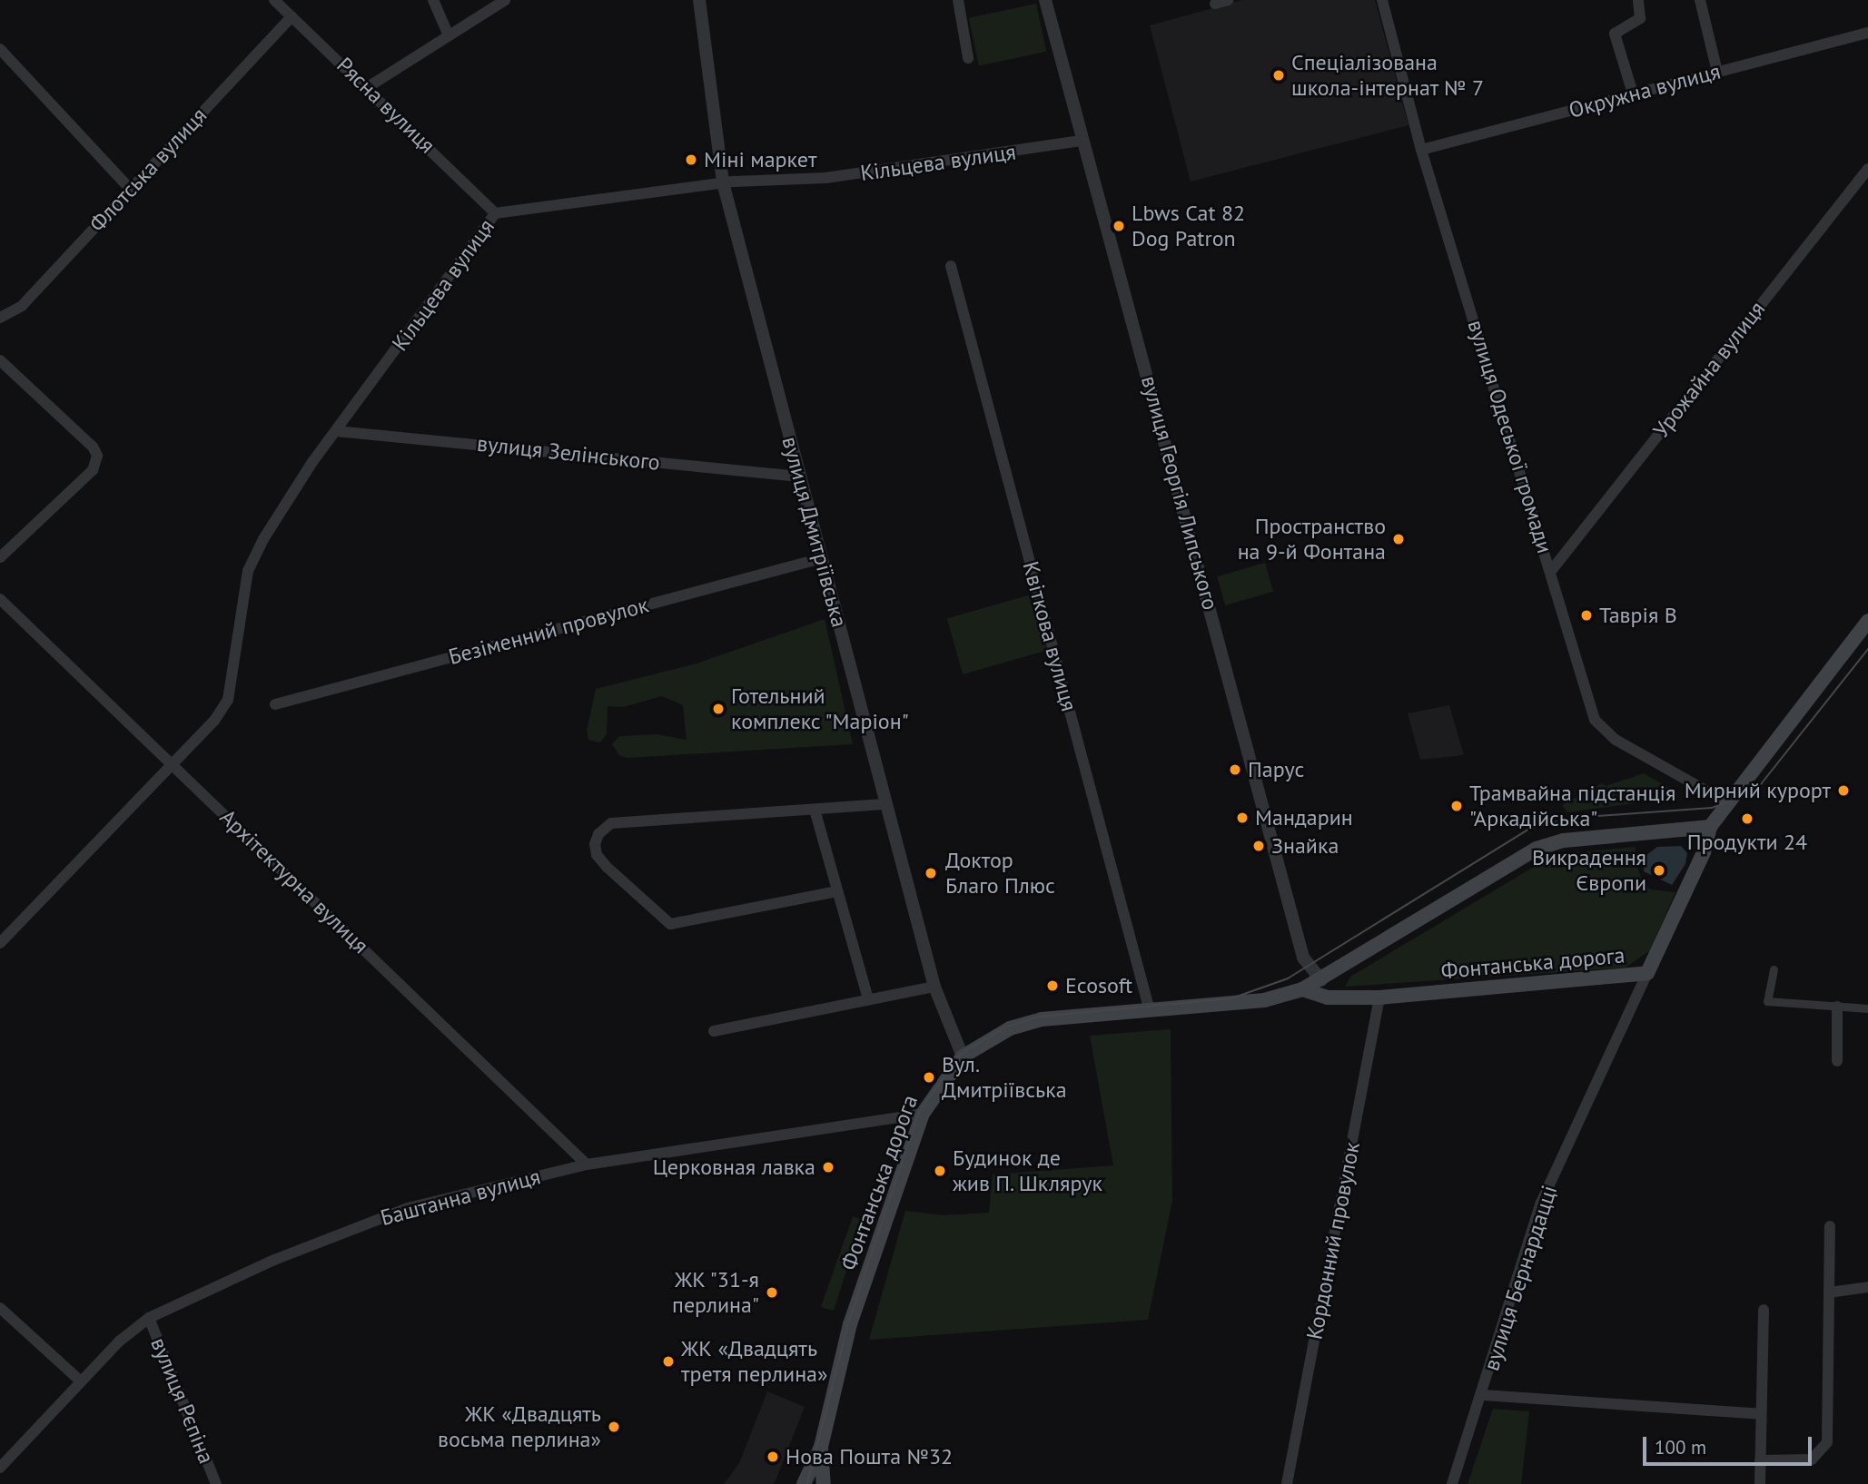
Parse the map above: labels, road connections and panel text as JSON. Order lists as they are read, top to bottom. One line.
{"streets":{"main road":["Фонтанська дорога"],"street":["Окружна вулиця","Рясна вулиця","Кільцева вулиця","Флотська вулиця","Урожайна вулиця","вулиця Одеської громади","вулиця Зелінського","вулиця Георгія Липського","вулиця Дмитріївська","Безіменний провулок","Квіткова вулиця","Архітектурна вулиця","Баштанна вулиця","Кордонний провулок","вулиця Бернардацці","вулиця Рєпіна"]},"crossings":[["Окружна вулиця","вулиця Одеської громади"],["Рясна вулиця","Кільцева вулиця"],["Рясна вулиця","Флотська вулиця"],["Кільцева вулиця","вулиця Зелінського"],["Кільцева вулиця","вулиця Георгія Липського"],["Кільцева вулиця","вулиця Дмитріївська"],["Кільцева вулиця","Архітектурна вулиця"],["Урожайна вулиця","вулиця Одеської громади"],["вулиця Одеської громади","Фонтанська дорога"],["вулиця Зелінського","вулиця Дмитріївська"],["вулиця Георгія Липського","Фонтанська дорога"],["вулиця Дмитріївська","Безіменний провулок"],["вулиця Дмитріївська","Фонтанська дорога"],["Квіткова вулиця","Фонтанська дорога"],["Архітектурна вулиця","Баштанна вулиця"],["Фонтанська дорога","Баштанна вулиця"],["Фонтанська дорога","Кордонний провулок"],["Фонтанська дорога","вулиця Бернардацці"],["Баштанна вулиця","вулиця Рєпіна"]],"places":["Спеціалізована школа-інтернат № 7","Міні маркет","Lbws Cat 82 Dog Patron","Пространство на 9-й Фонтана","Таврія В","Готельний комплекс \"Маріон\"","Парус","Мирний курорт","Трамвайна підстанція \"Аркадійська\"","Мандарин","Продукти 24","Знайка","Викрадення Європи","Доктор Благо Плюс","Ecosoft","Вул. Дмитріївська","Церковная лавка","Будинок де жив П. Шклярук","ЖК \"31-я перлина\"","ЖК «Двадцять третя перлина»","ЖК «Двадцять восьма перлина»","Нова Пошта №32"],"scale_bar":"100 m"}
